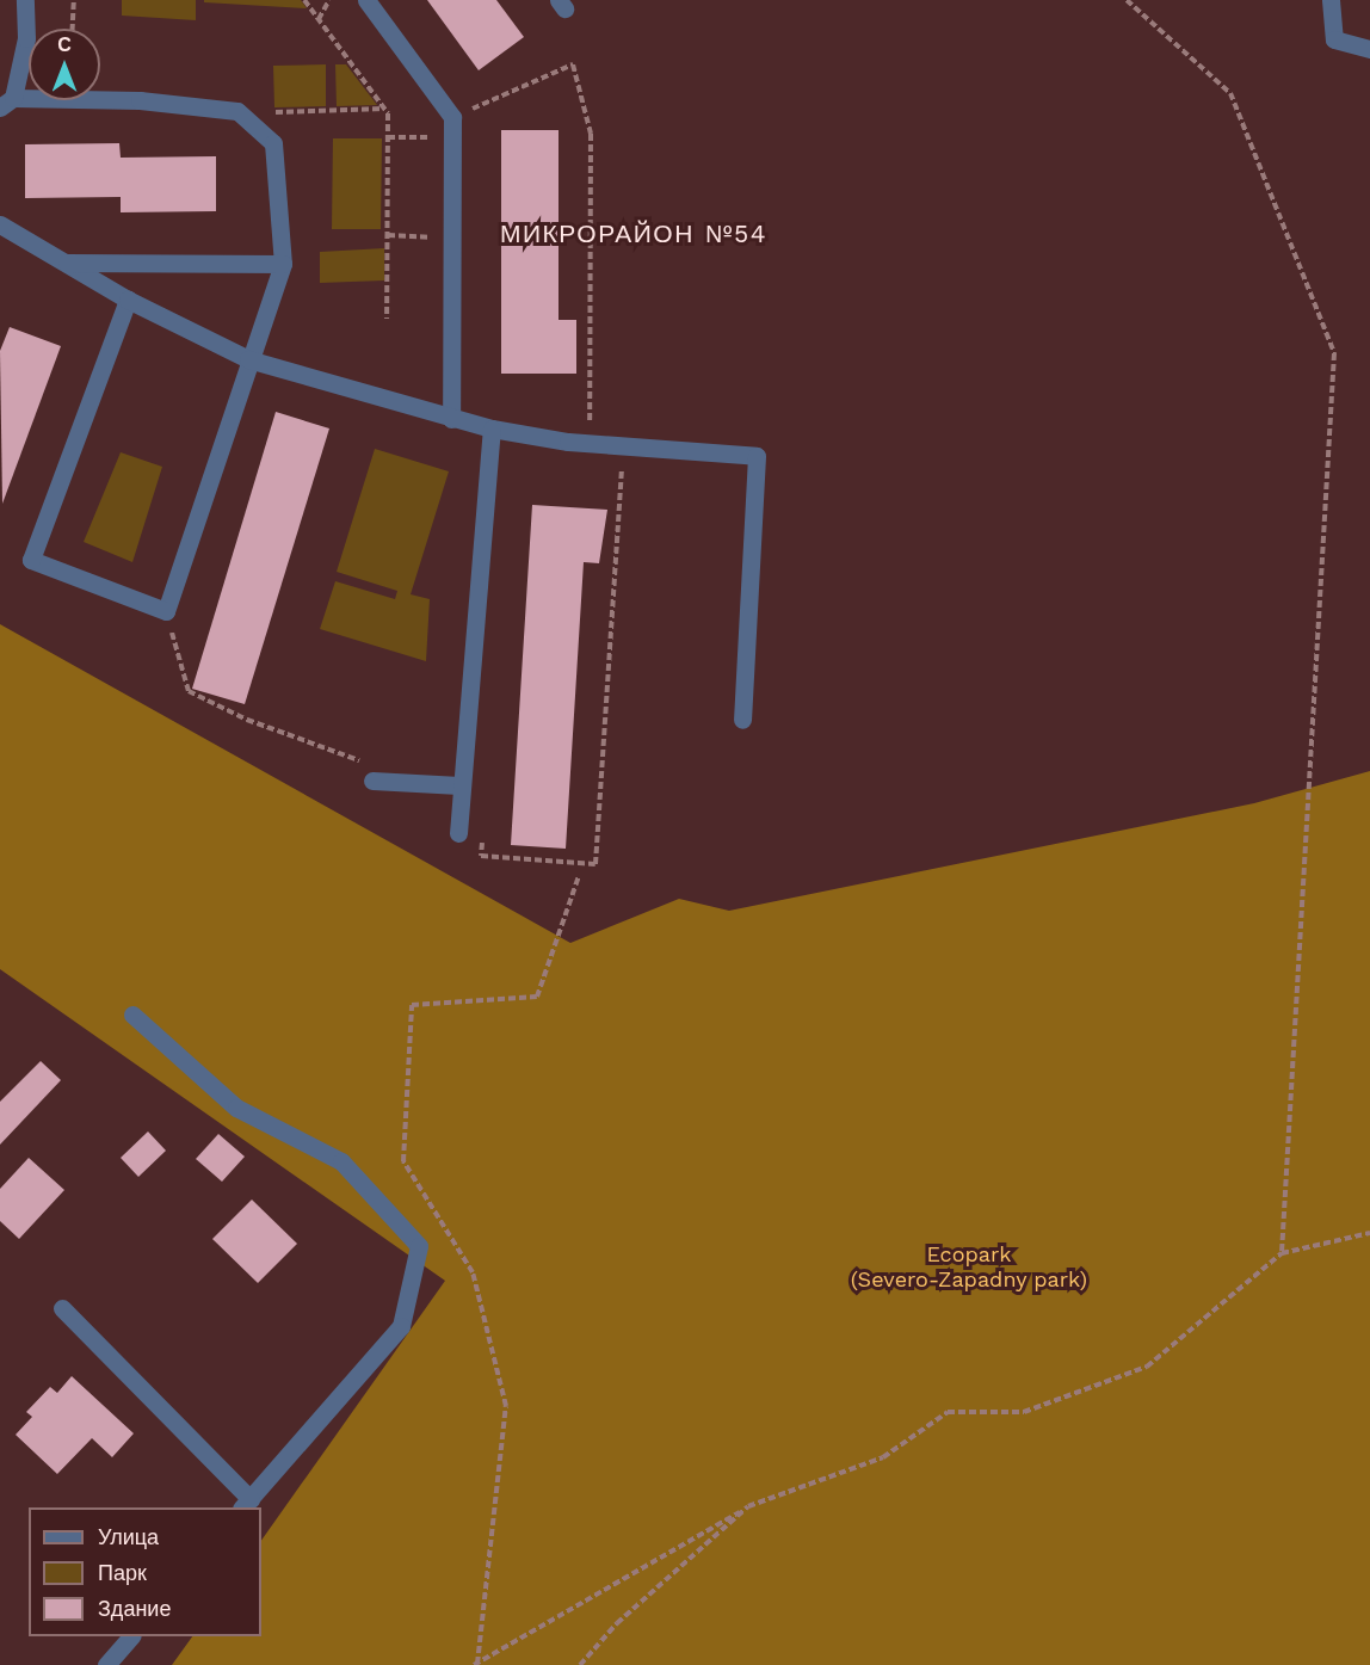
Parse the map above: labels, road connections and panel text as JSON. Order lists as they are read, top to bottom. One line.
{"districts":["МИКРОРАЙОН №54"],"parks":["Ecopark (Severo-Zapadny park)"],"legend":["Улица","Парк","Здание"],"north":"top"}
